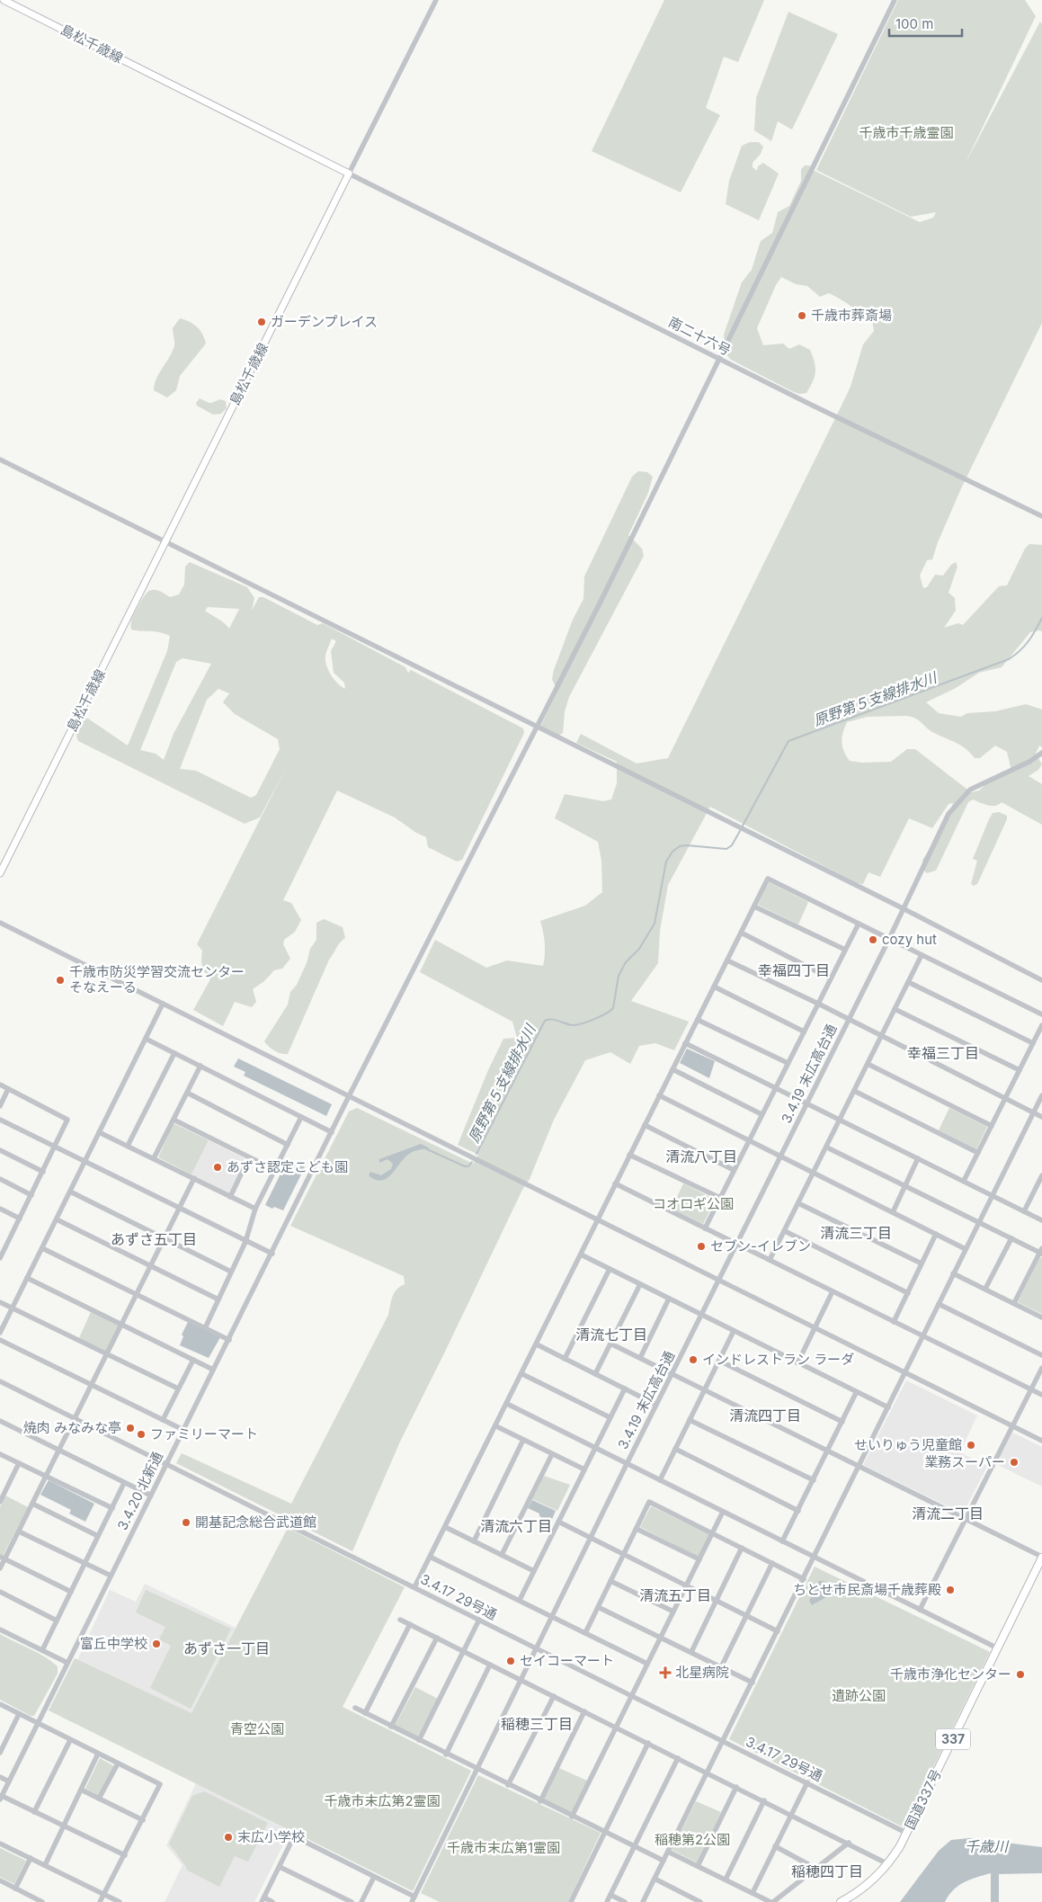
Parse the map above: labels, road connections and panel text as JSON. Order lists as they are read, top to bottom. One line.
{"streets":{"highway":["337","国道337号"],"main road":["島松千歳線"],"street":["南二十六号","3.4.19 末広高台通","3.4.20 北新通","3.4.17 29号通"]},"crossings":[["島松千歳線","南二十六号"],["南二十六号","3.4.20 北新通"],["3.4.19 末広高台通","3.4.17 29号通"],["3.4.20 北新通","3.4.17 29号通"],["3.4.17 29号通","国道337号"]],"districts":["幸福四丁目","幸福三丁目","清流八丁目","清流三丁目","あずさ五丁目","清流七丁目","清流四丁目","清流二丁目","清流六丁目","清流五丁目","あずさ一丁目","稲穂三丁目","稲穂四丁目"],"water":["原野第５支線排水川","千歳川"],"parks":["千歳市千歳霊園","コオロギ公園","遺跡公園","青空公園","千歳市末広第2霊園","稲穂第2公園","千歳市末広第1霊園"],"places":{"other":["千歳市葬斎場","ガーデンプレイス","cozy hut","千歳市防災学習交流センター そなえーる","あずさ認定こども園","セブン-イレブン","インドレストラン ラーダ","焼肉 みなみな亭","ファミリーマート","せいりゅう児童館","業務スーパー","開基記念総合武道館","ちとせ市民斎場千歳葬殿","富丘中学校","セイコーマート","千歳市浄化センター","末広小学校"],"health":["北星病院"]},"scale_bar":"100 m"}
